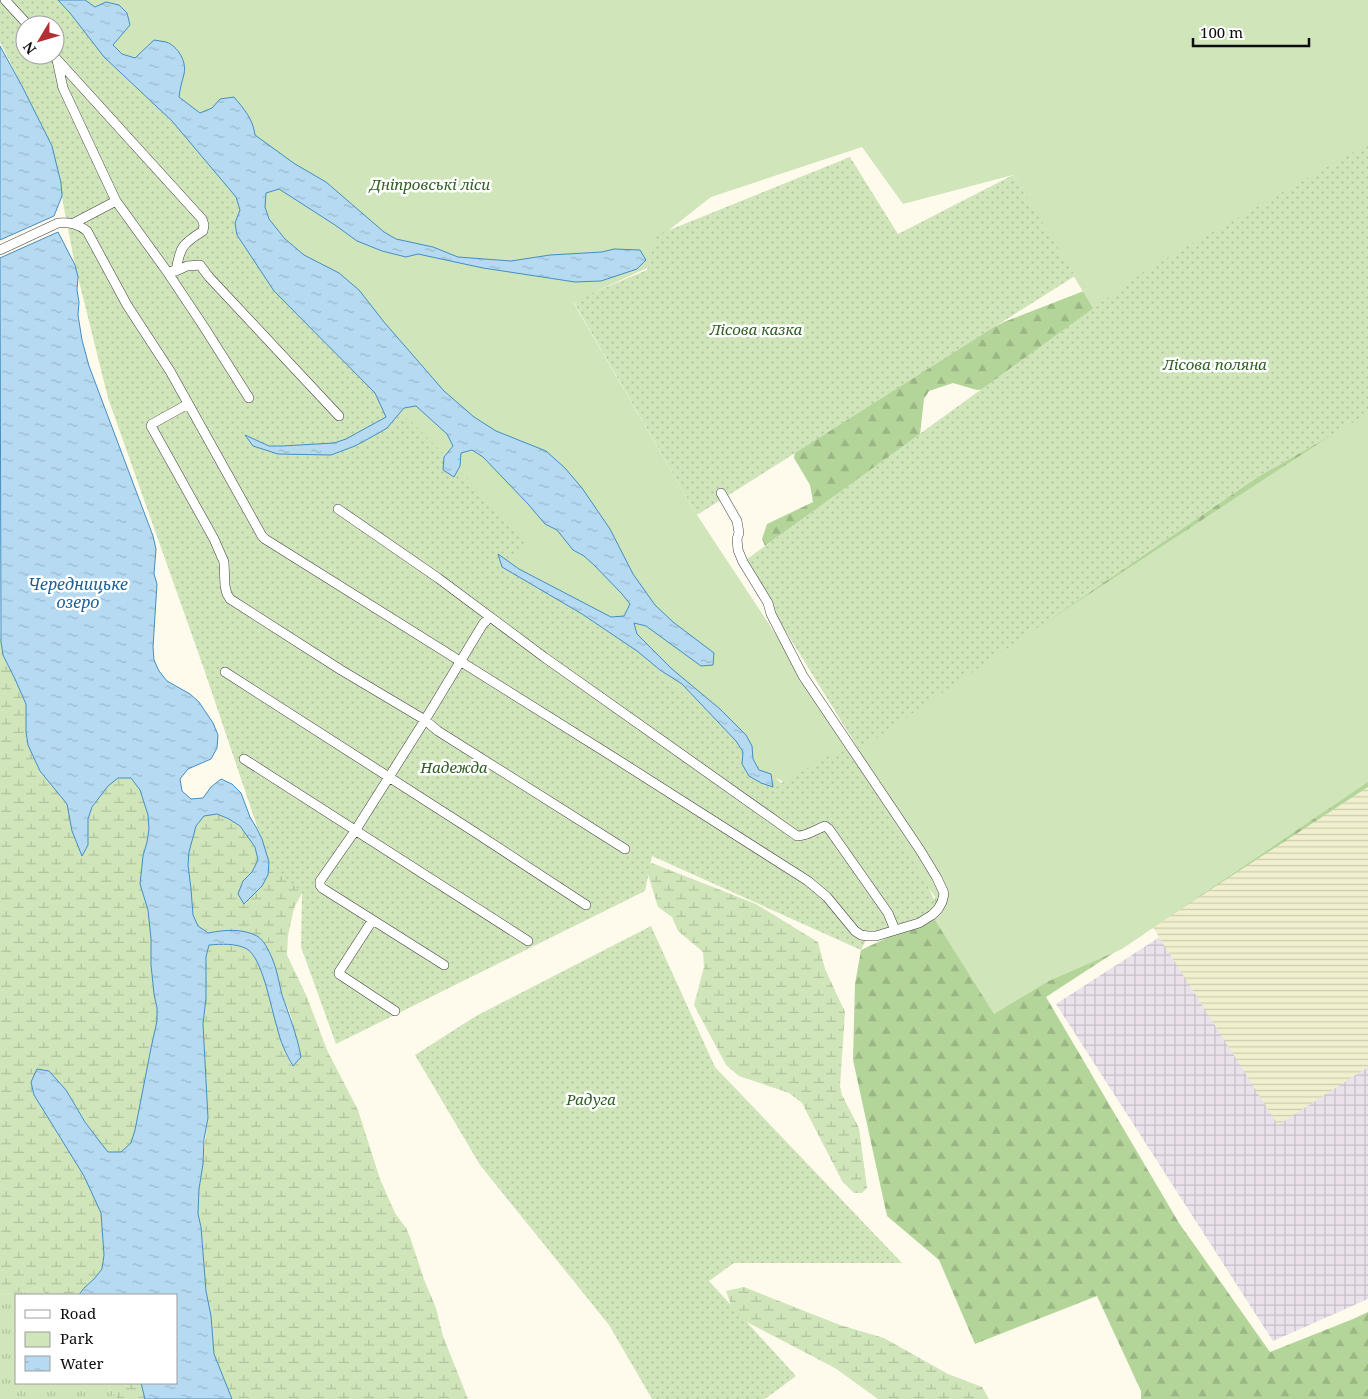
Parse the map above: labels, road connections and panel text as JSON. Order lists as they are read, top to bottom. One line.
{"water":["Чередницьке озеро"],"parks":["Дніпровські ліси","Лісова казка","Лісова поляна","Надежда","Радуга"],"legend":["Road","Park","Water"],"scale_bar":"100 m","north":"bottom left"}
